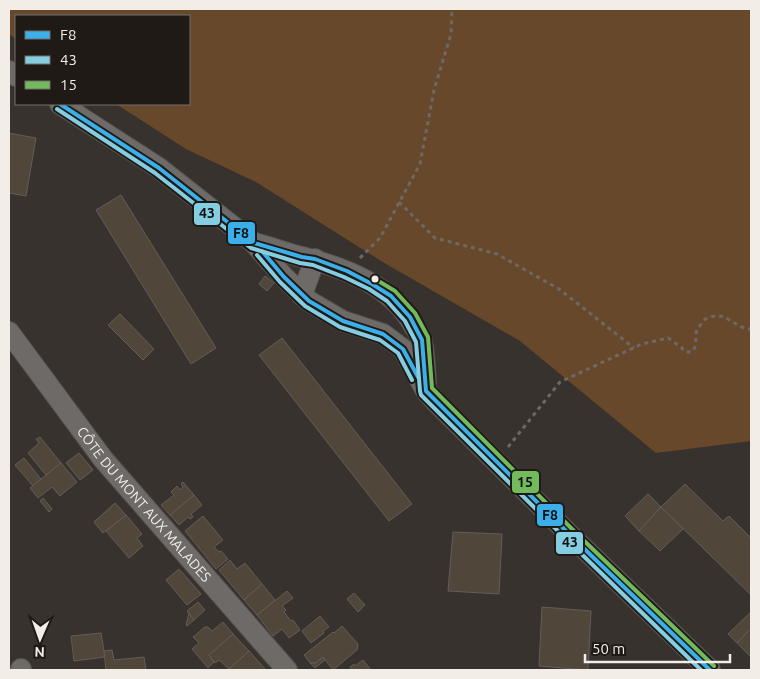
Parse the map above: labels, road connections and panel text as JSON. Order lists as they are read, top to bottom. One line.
{"streets":{"street":["CÔTE DU MONT AUX MALADES"]},"lines":["transit line F8","transit line 43","transit line 15"],"legend":["F8","43","15"],"scale_bar":"50 m","north":"bottom"}
